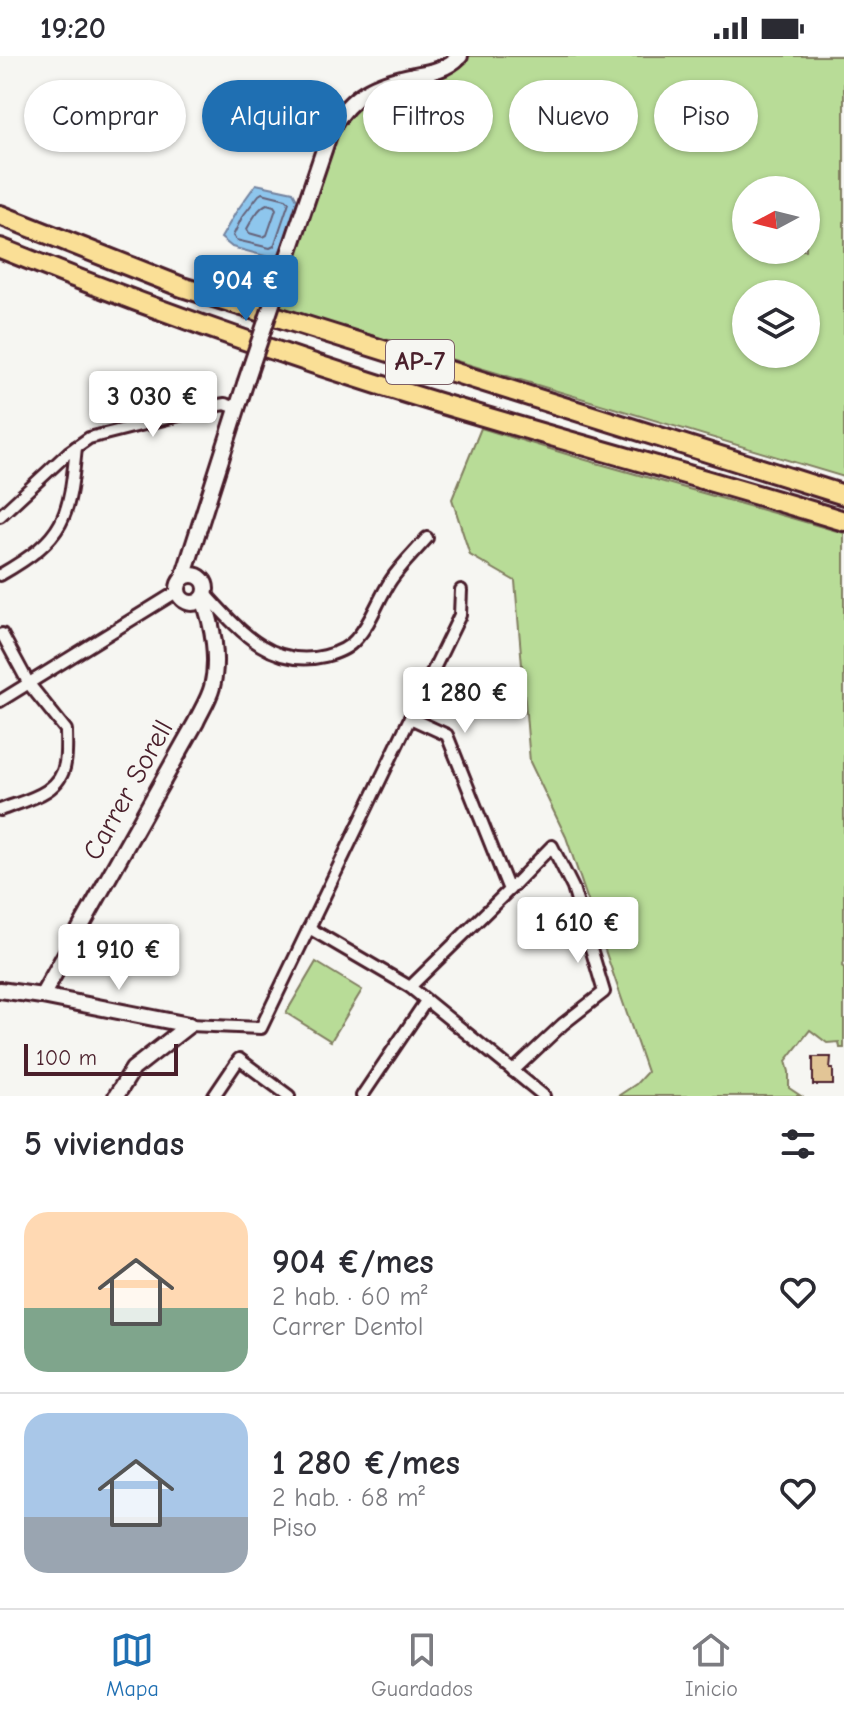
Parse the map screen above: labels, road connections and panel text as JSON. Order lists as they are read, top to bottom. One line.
{"streets":{"highway":["AP-7"],"street":["Carrer Sorell"]},"scale_bar":"100 m","north":"left","page":{"status":"19:20","chip":["Comprar","Alquilar","Filtros","Nuevo","Piso"],"price":["904 €","3 030 €","1 280 €","1 610 €","1 910 €"],"scale":"100 m","heading":"5 viviendas","list":[{"name":"904 €/mes","note":"2 hab. · 60 m² · Carrer Dentol"},{"name":"1 280 €/mes","note":"2 hab. · 68 m² · Piso"}],"tabs":["Mapa","Guardados","Inicio"]}}
